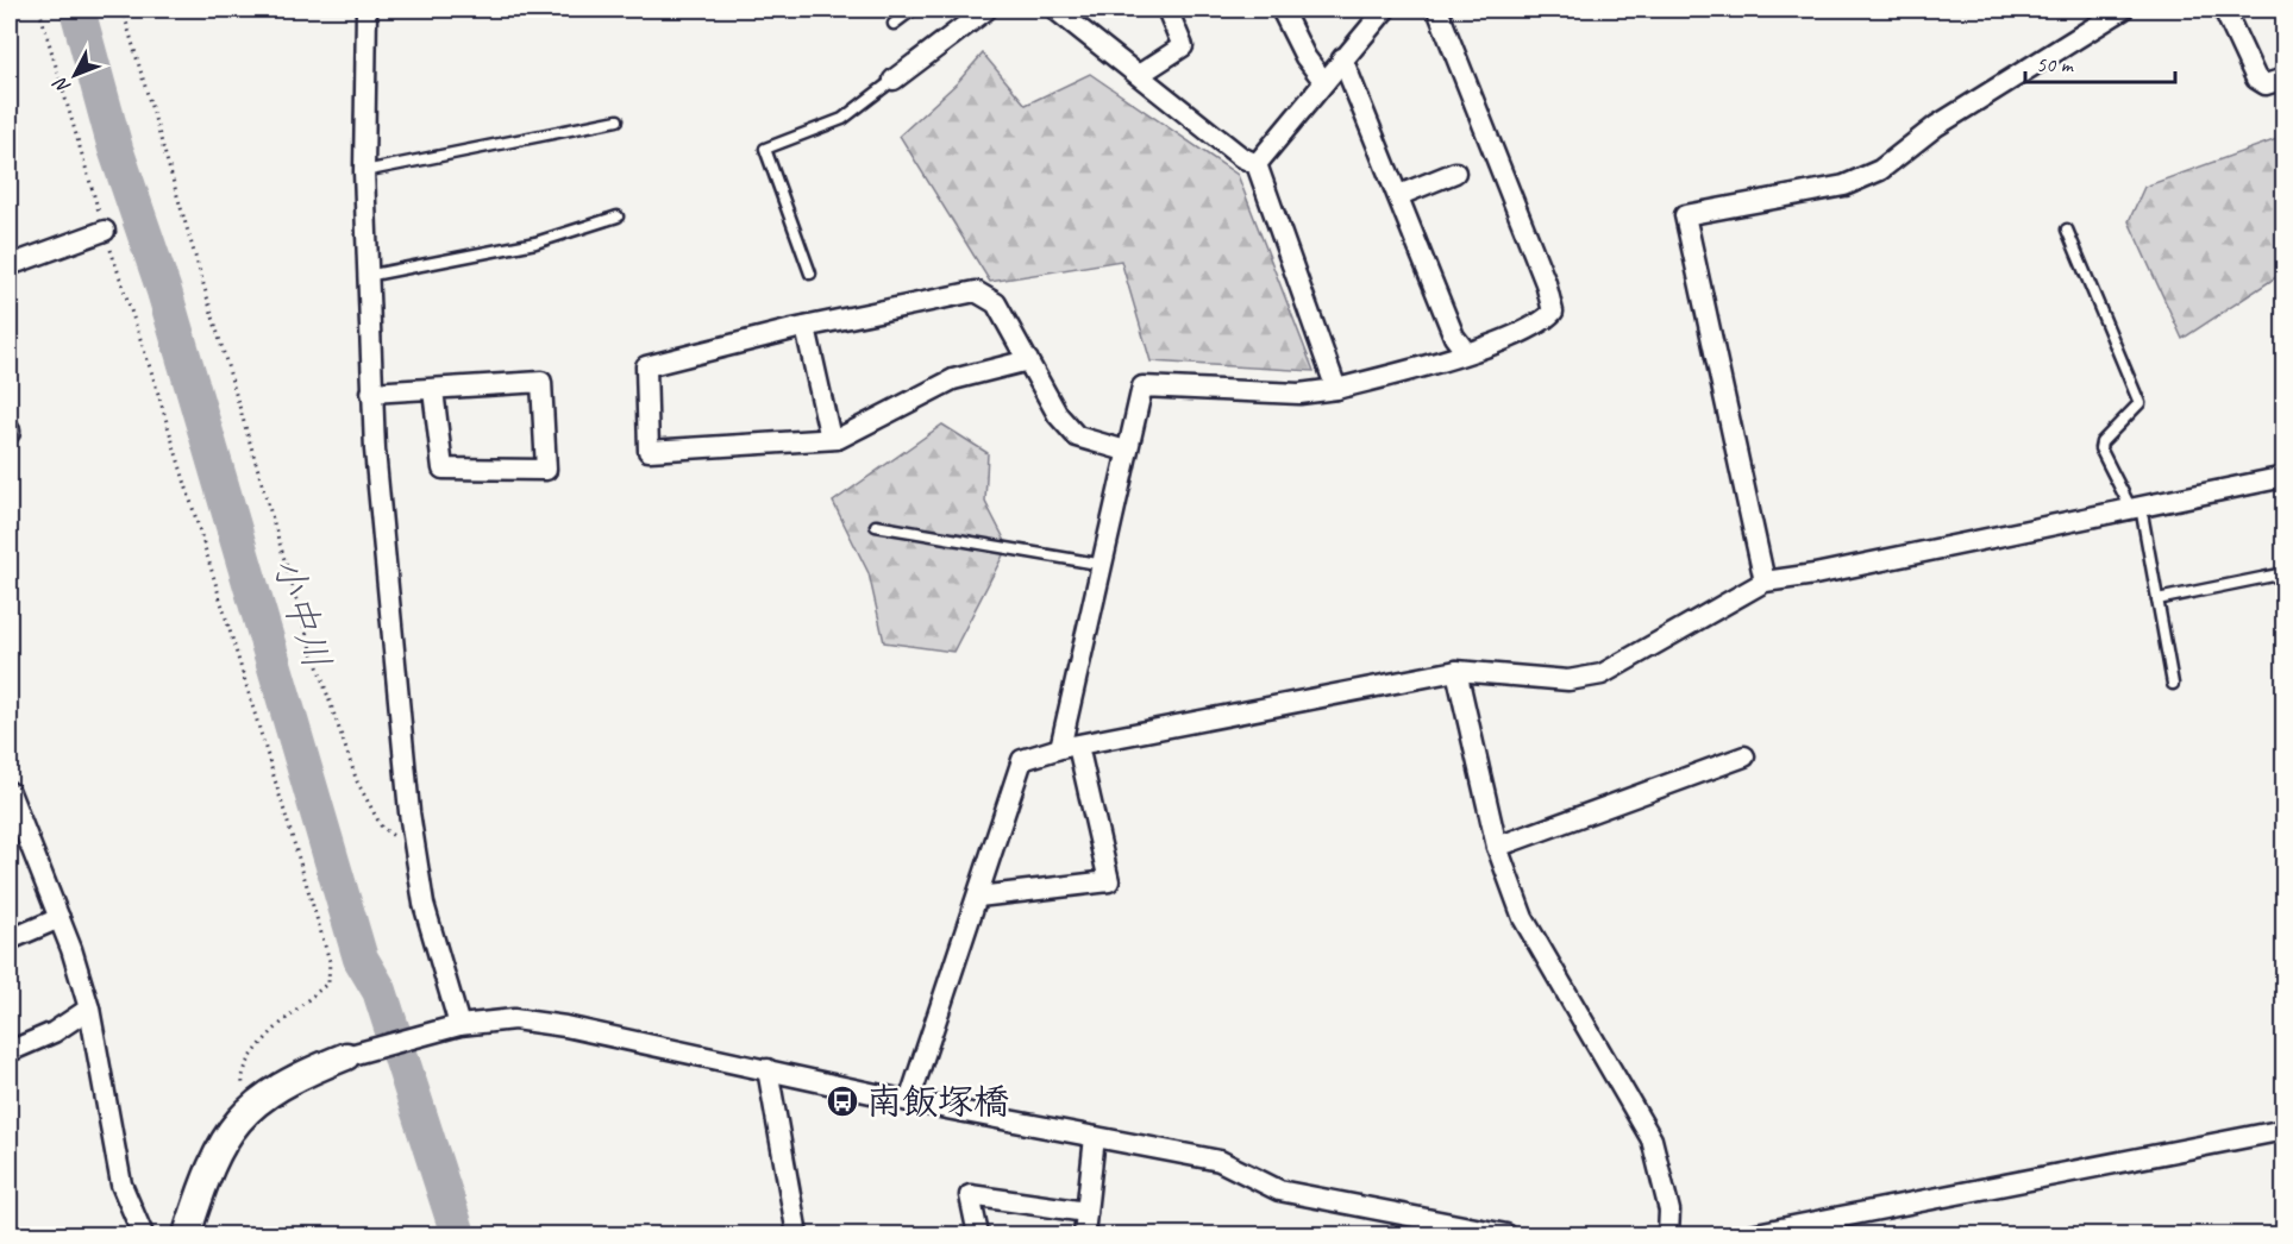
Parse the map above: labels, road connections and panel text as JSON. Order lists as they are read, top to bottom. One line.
{"water":["小中川"],"places":{"bus stop":["南飯塚橋"]},"scale_bar":"50 m","north":"bottom left"}
